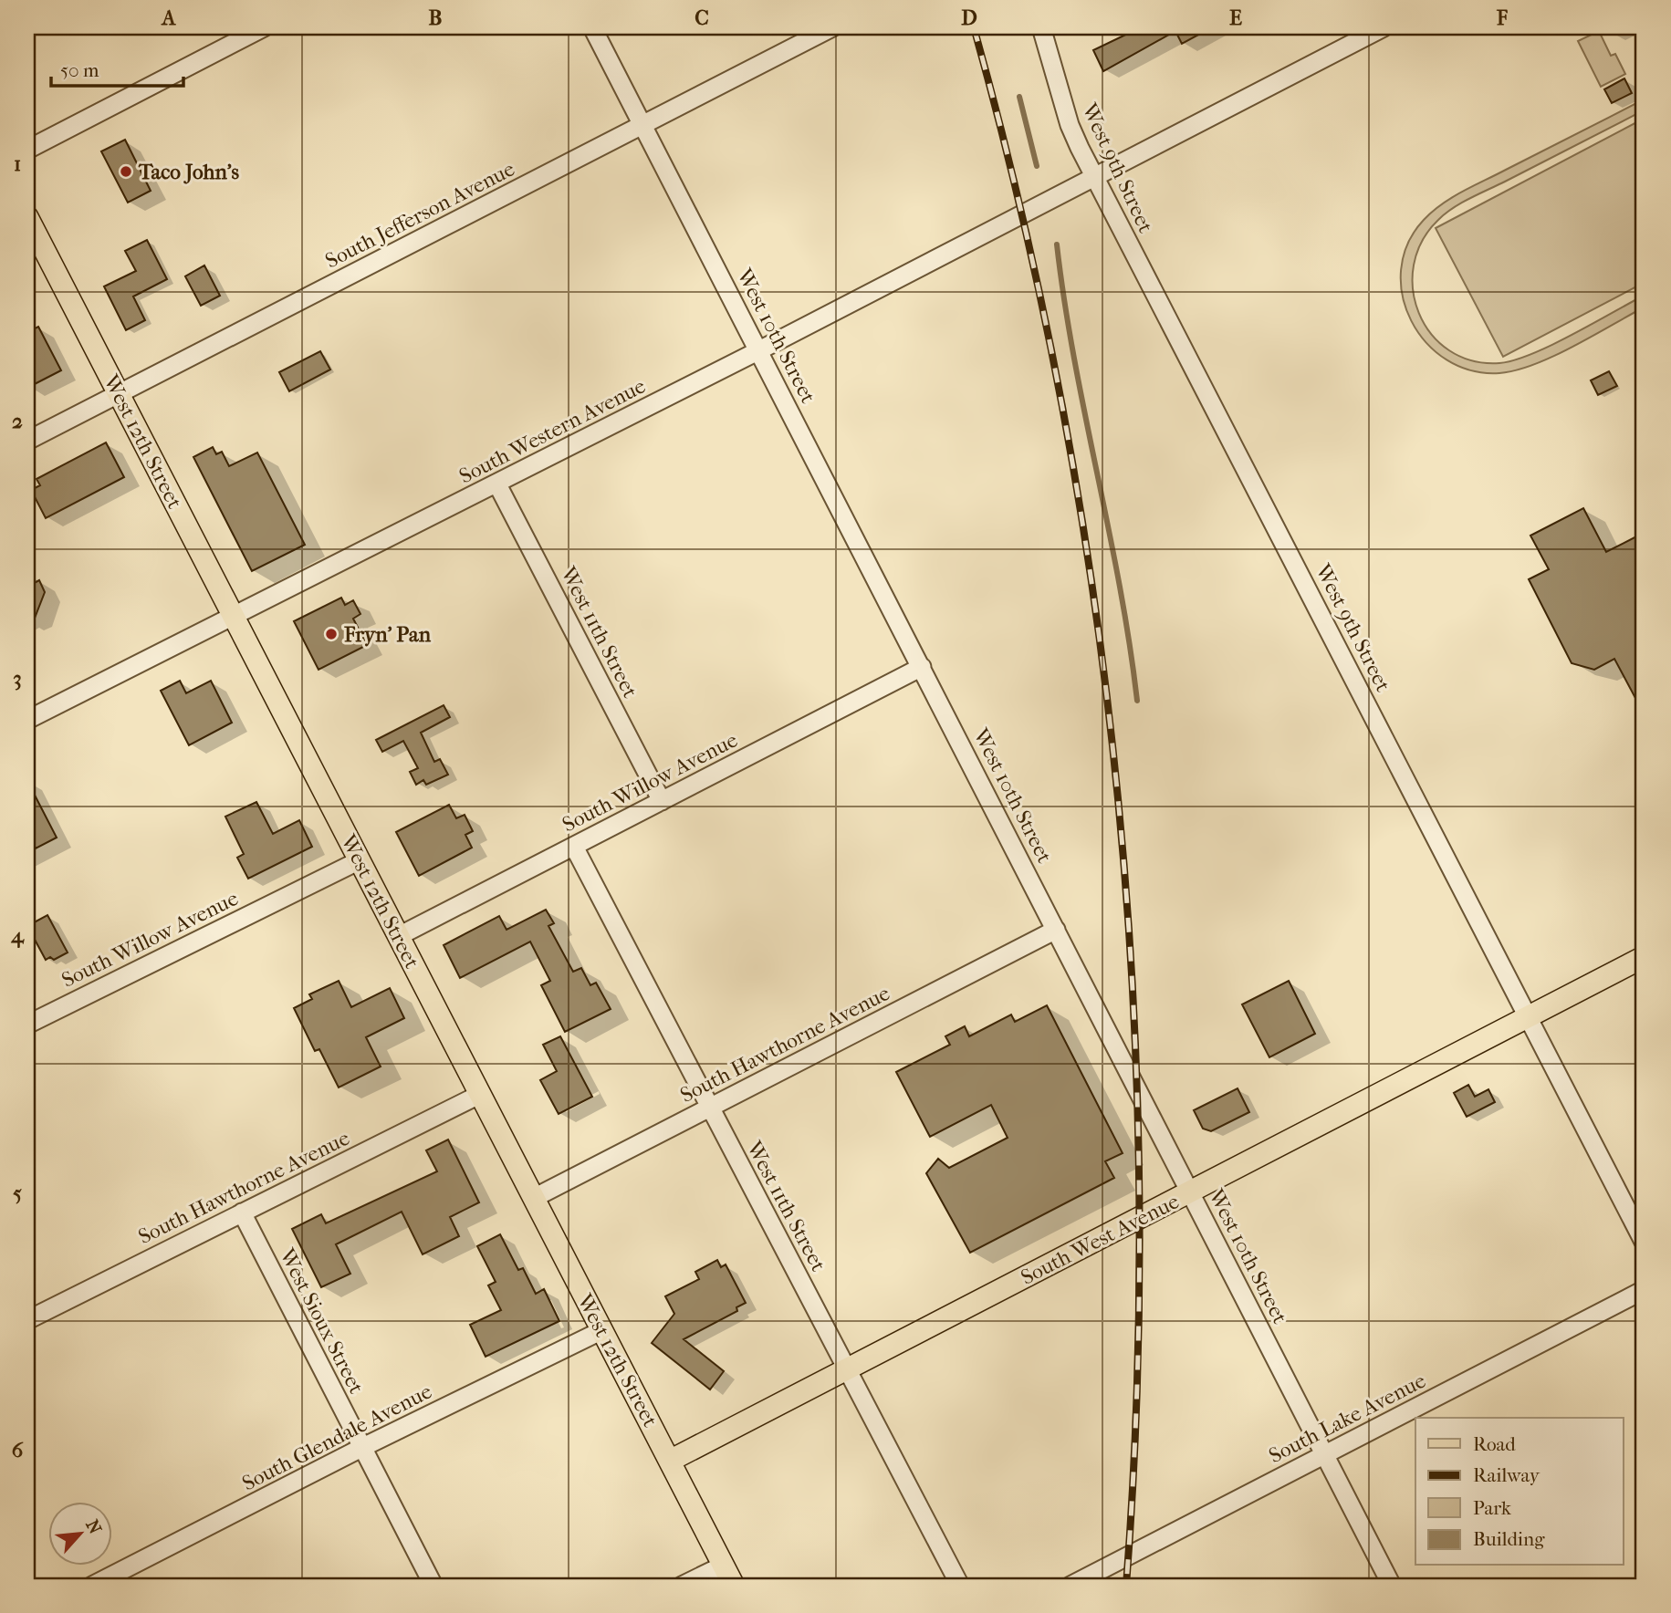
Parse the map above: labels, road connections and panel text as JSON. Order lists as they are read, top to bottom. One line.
{"streets":{"main road":["West 12th Street","South West Avenue"],"street":["West 9th Street","South Jefferson Avenue","West 10th Street","South Western Avenue","West 11th Street","South Willow Avenue","South Hawthorne Avenue","West Sioux Street","South Lake Avenue","South Glendale Avenue"]},"crossings":[["West 9th Street","South Western Avenue"],["West 9th Street","South West Avenue"],["South Jefferson Avenue","West 10th Street"],["South Jefferson Avenue","West 12th Street"],["West 10th Street","South Western Avenue"],["West 10th Street","South Willow Avenue"],["West 10th Street","South Hawthorne Avenue"],["West 10th Street","South West Avenue"],["West 10th Street","South Lake Avenue"],["South Western Avenue","West 12th Street"],["South Western Avenue","West 11th Street"],["West 12th Street","South Willow Avenue"],["West 12th Street","South Hawthorne Avenue"],["West 12th Street","South West Avenue"],["West 12th Street","South Glendale Avenue"],["West 11th Street","South Willow Avenue"],["West 11th Street","South Hawthorne Avenue"],["West 11th Street","South West Avenue"],["South Hawthorne Avenue","West Sioux Street"],["West Sioux Street","South Glendale Avenue"]],"places":["Taco John's","Fryn' Pan"],"legend":["Road","Railway","Park","Building"],"scale_bar":"50 m","north":"top right","grid":{"columns":["A","B","C","D","E","F"],"rows":["1","2","3","4","5","6"]}}
